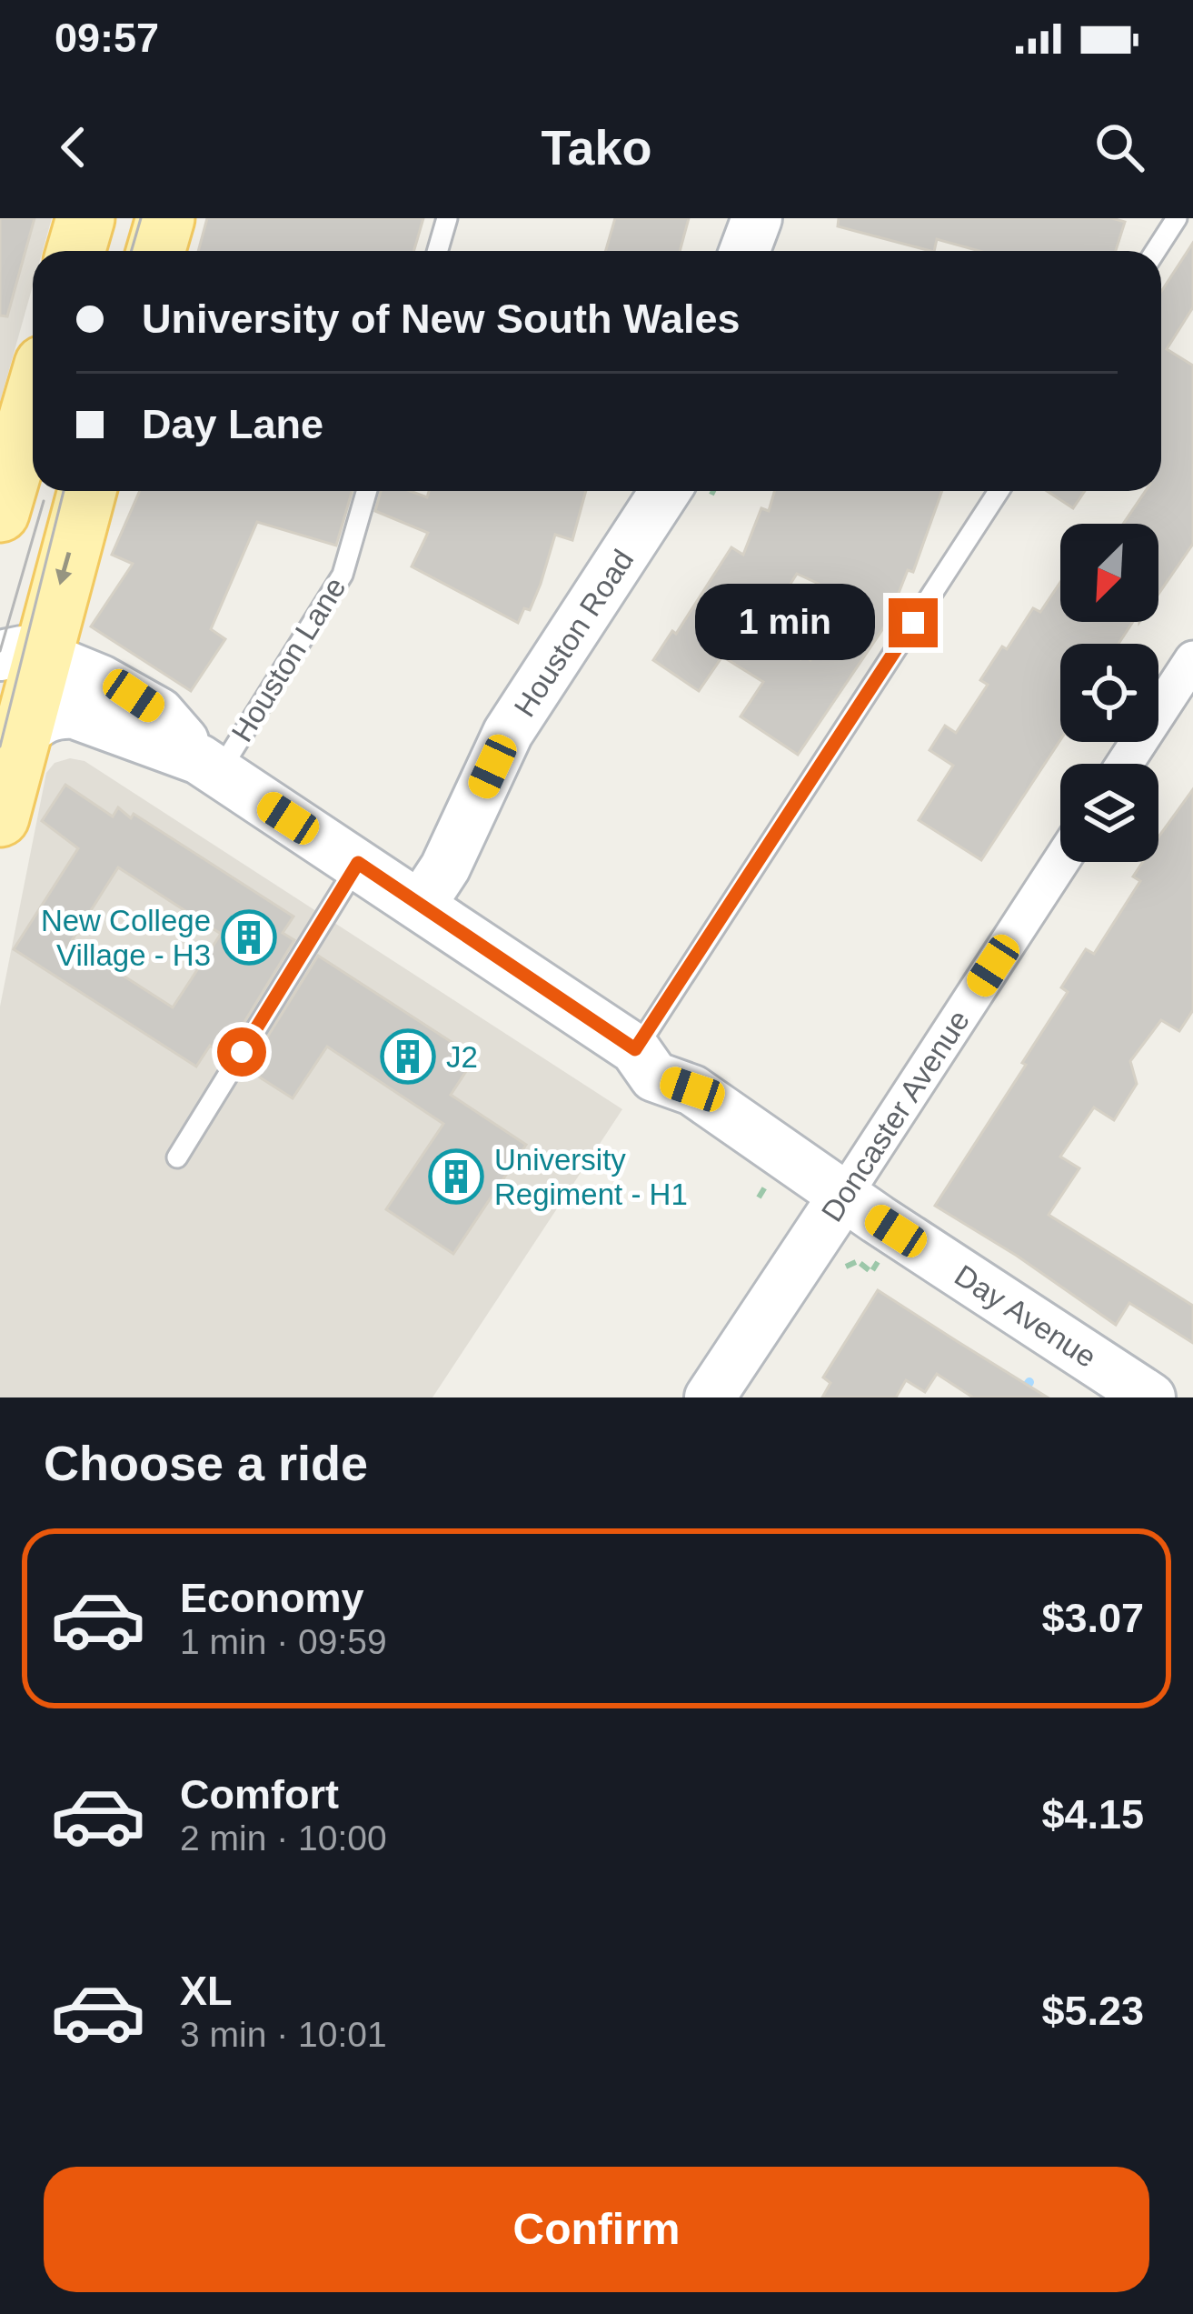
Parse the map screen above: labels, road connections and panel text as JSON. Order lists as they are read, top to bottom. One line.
{"streets":{"street":["Houston Road","Doncaster Avenue","Day Avenue"],"lane":["Houston Lane"]},"crossings":[["Houston Road","Day Avenue"],["Houston Lane","Day Avenue"],["Doncaster Avenue","Day Avenue"]],"places":{"building":["New College Village - H3","J2","University Regiment - H1"]},"north":"bottom left","page":{"status":"09:57","header":"Tako","banner":["University of New South Wales","Day Lane"],"bubble":"1 min","heading":"Choose a ride","list":[{"name":"Economy","note":"1 min · 09:59","value":"$3.07"},{"name":"Comfort","note":"2 min · 10:00","value":"$4.15"},{"name":"XL","note":"3 min · 10:01","value":"$5.23"}],"buttons":"Confirm"}}
